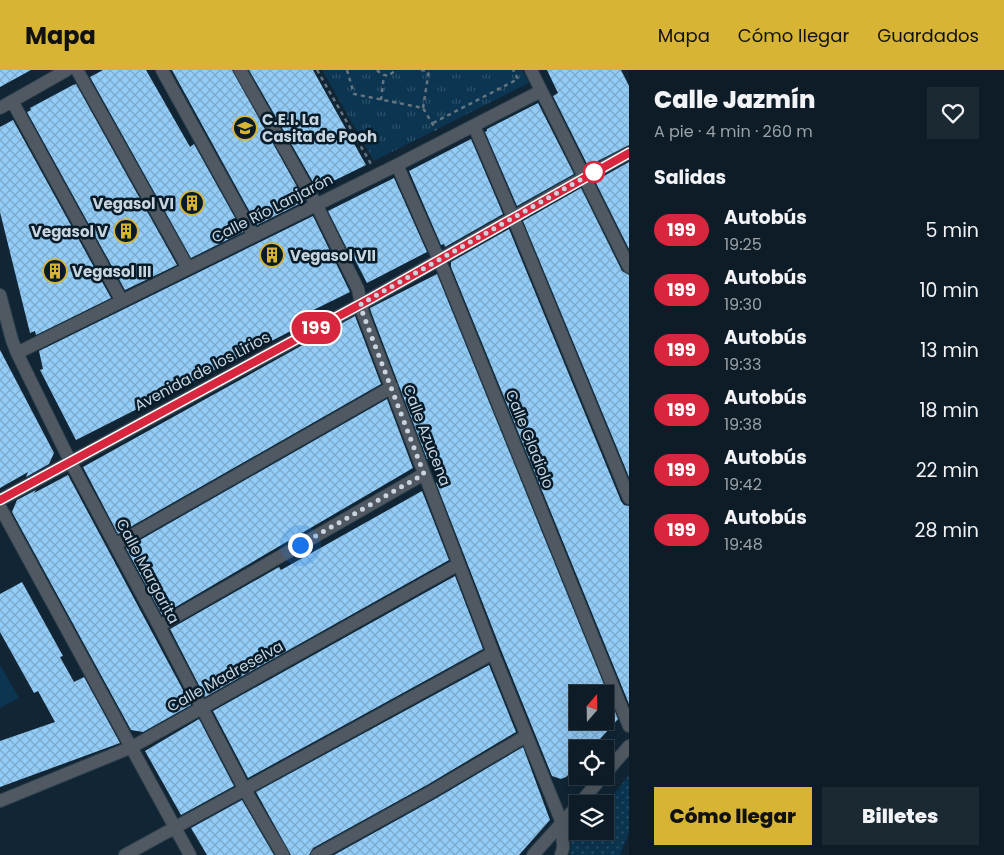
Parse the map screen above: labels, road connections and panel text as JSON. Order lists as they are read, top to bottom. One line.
{"streets":{"street":["Calle Río Lanjarón","Avenida de los Lirios","Calle Azucena","Calle Gladiolo","Calle Margarita","Calle Madreselva"]},"crossings":[["Calle Río Lanjarón","Calle Azucena"],["Calle Río Lanjarón","Calle Gladiolo"],["Calle Río Lanjarón","Calle Margarita"],["Avenida de los Lirios","Calle Azucena"],["Avenida de los Lirios","Calle Gladiolo"],["Avenida de los Lirios","Calle Margarita"],["Calle Azucena","Calle Madreselva"],["Calle Margarita","Calle Madreselva"]],"places":{"school or university":["C.E.I. La Casita de Pooh"],"building":["Vegasol VI","Vegasol V","Vegasol VII","Vegasol III"]},"lines":["bus line 199"],"north":"top","page":{"header":"Mapa","nav":["Mapa","Cómo llegar","Guardados"],"on_map":"199","heading":[["Calle Jazmín","A pie · 4 min · 260 m"],"Salidas"],"list":[{"mark":"199","name":"Autobús","note":"19:25","value":"5 min"},{"mark":"199","name":"Autobús","note":"19:30","value":"10 min"},{"mark":"199","name":"Autobús","note":"19:33","value":"13 min"},{"mark":"199","name":"Autobús","note":"19:38","value":"18 min"},{"mark":"199","name":"Autobús","note":"19:42","value":"22 min"},{"mark":"199","name":"Autobús","note":"19:48","value":"28 min"}],"buttons":["Cómo llegar","Billetes"]}}
